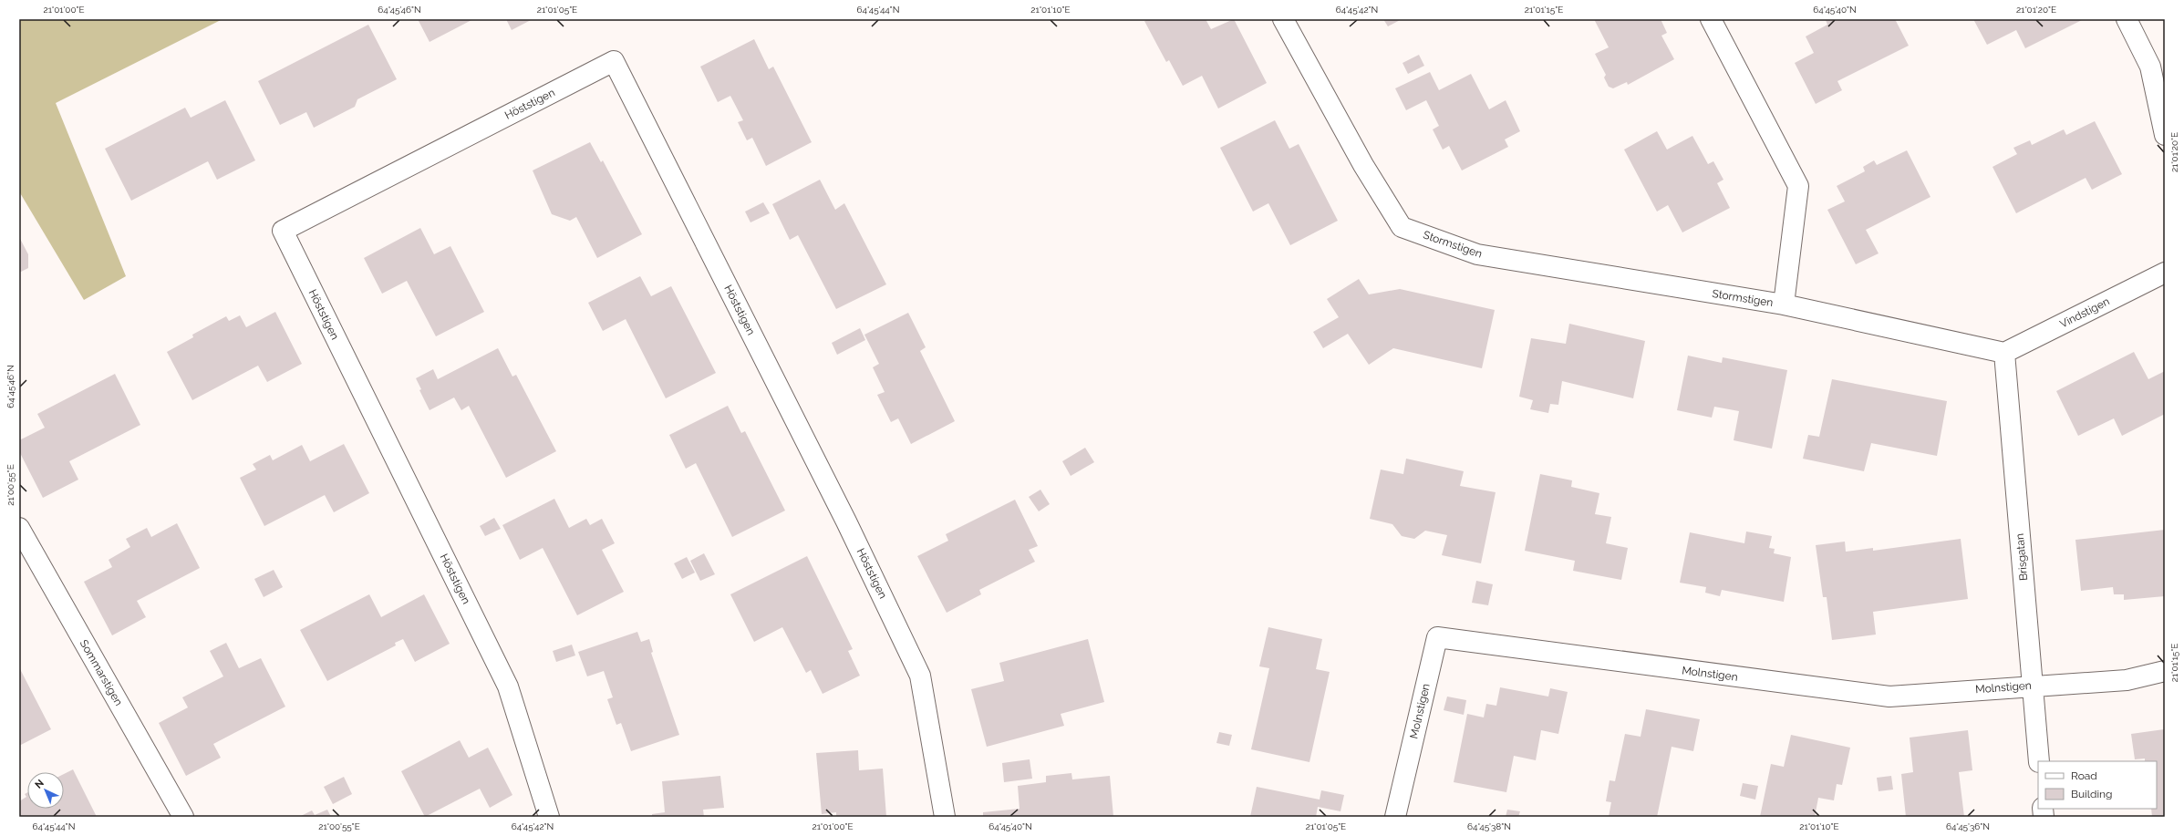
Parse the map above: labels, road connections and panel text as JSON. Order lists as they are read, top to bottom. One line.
{"streets":{"street":["Höststigen","Stormstigen","Vindstigen","Brisgatan","Sommarstigen","Molnstigen"]},"crossings":[["Stormstigen","Vindstigen"],["Stormstigen","Brisgatan"],["Vindstigen","Brisgatan"],["Brisgatan","Molnstigen"]],"legend":["Road","Building"],"north":"top left","coordinates":["21°01'00\"E","64°45'46\"N","21°01'05\"E","64°45'44\"N","21°01'10\"E","64°45'42\"N","21°01'15\"E","64°45'40\"N","21°01'20\"E","21°00'55\"E","64°45'38\"N","64°45'36\"N"]}
